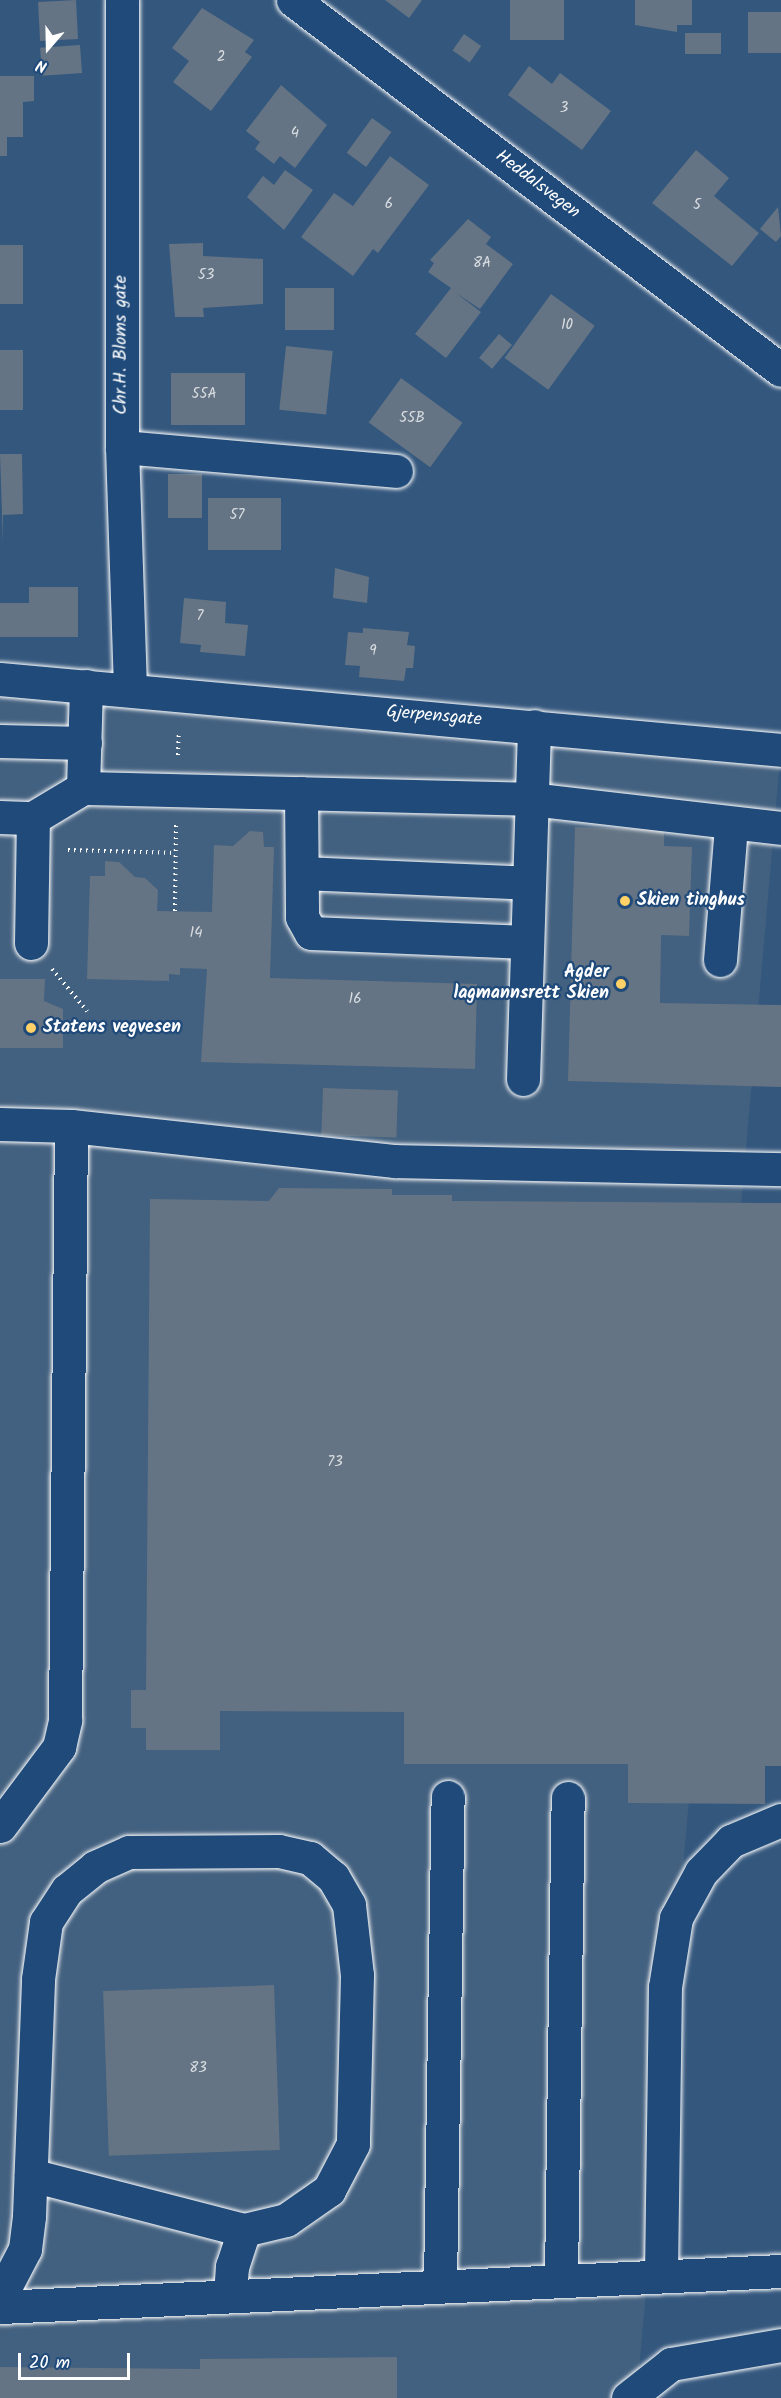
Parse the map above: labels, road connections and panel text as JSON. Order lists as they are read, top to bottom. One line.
{"streets":{"street":["Heddalsvegen","Chr.H. Bloms gate","Gjerpensgate"]},"crossings":[["Chr.H. Bloms gate","Gjerpensgate"]],"places":["Skien tinghus","Agder lagmannsrett Skien","Statens vegvesen"],"house_numbers":["2","3","4","6","5","8A","53","10","55A","55B","57","7","9","14","16","73","83"],"scale_bar":"20 m","north":"bottom"}
